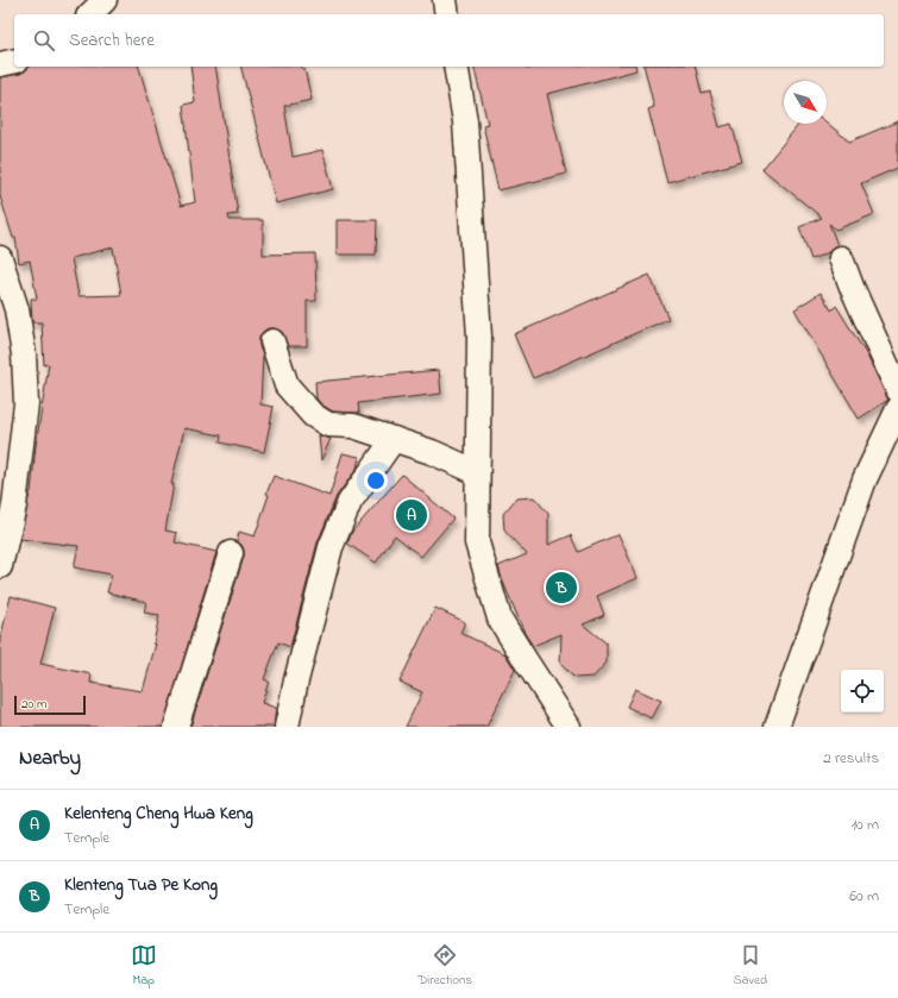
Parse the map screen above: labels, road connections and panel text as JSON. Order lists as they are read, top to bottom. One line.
{"scale_bar":"20 m","north":"bottom right","page":{"search":"Search here","pins":["A","B"],"scale":"20 m","heading":["Nearby","2 results"],"list":[{"mark":"A","name":"Kelenteng Cheng Hwa Keng","note":"Temple","value":"10 m"},{"mark":"B","name":"Klenteng Tua Pe Kong","note":"Temple","value":"60 m"}],"nav":["Map","Directions","Saved"]}}
